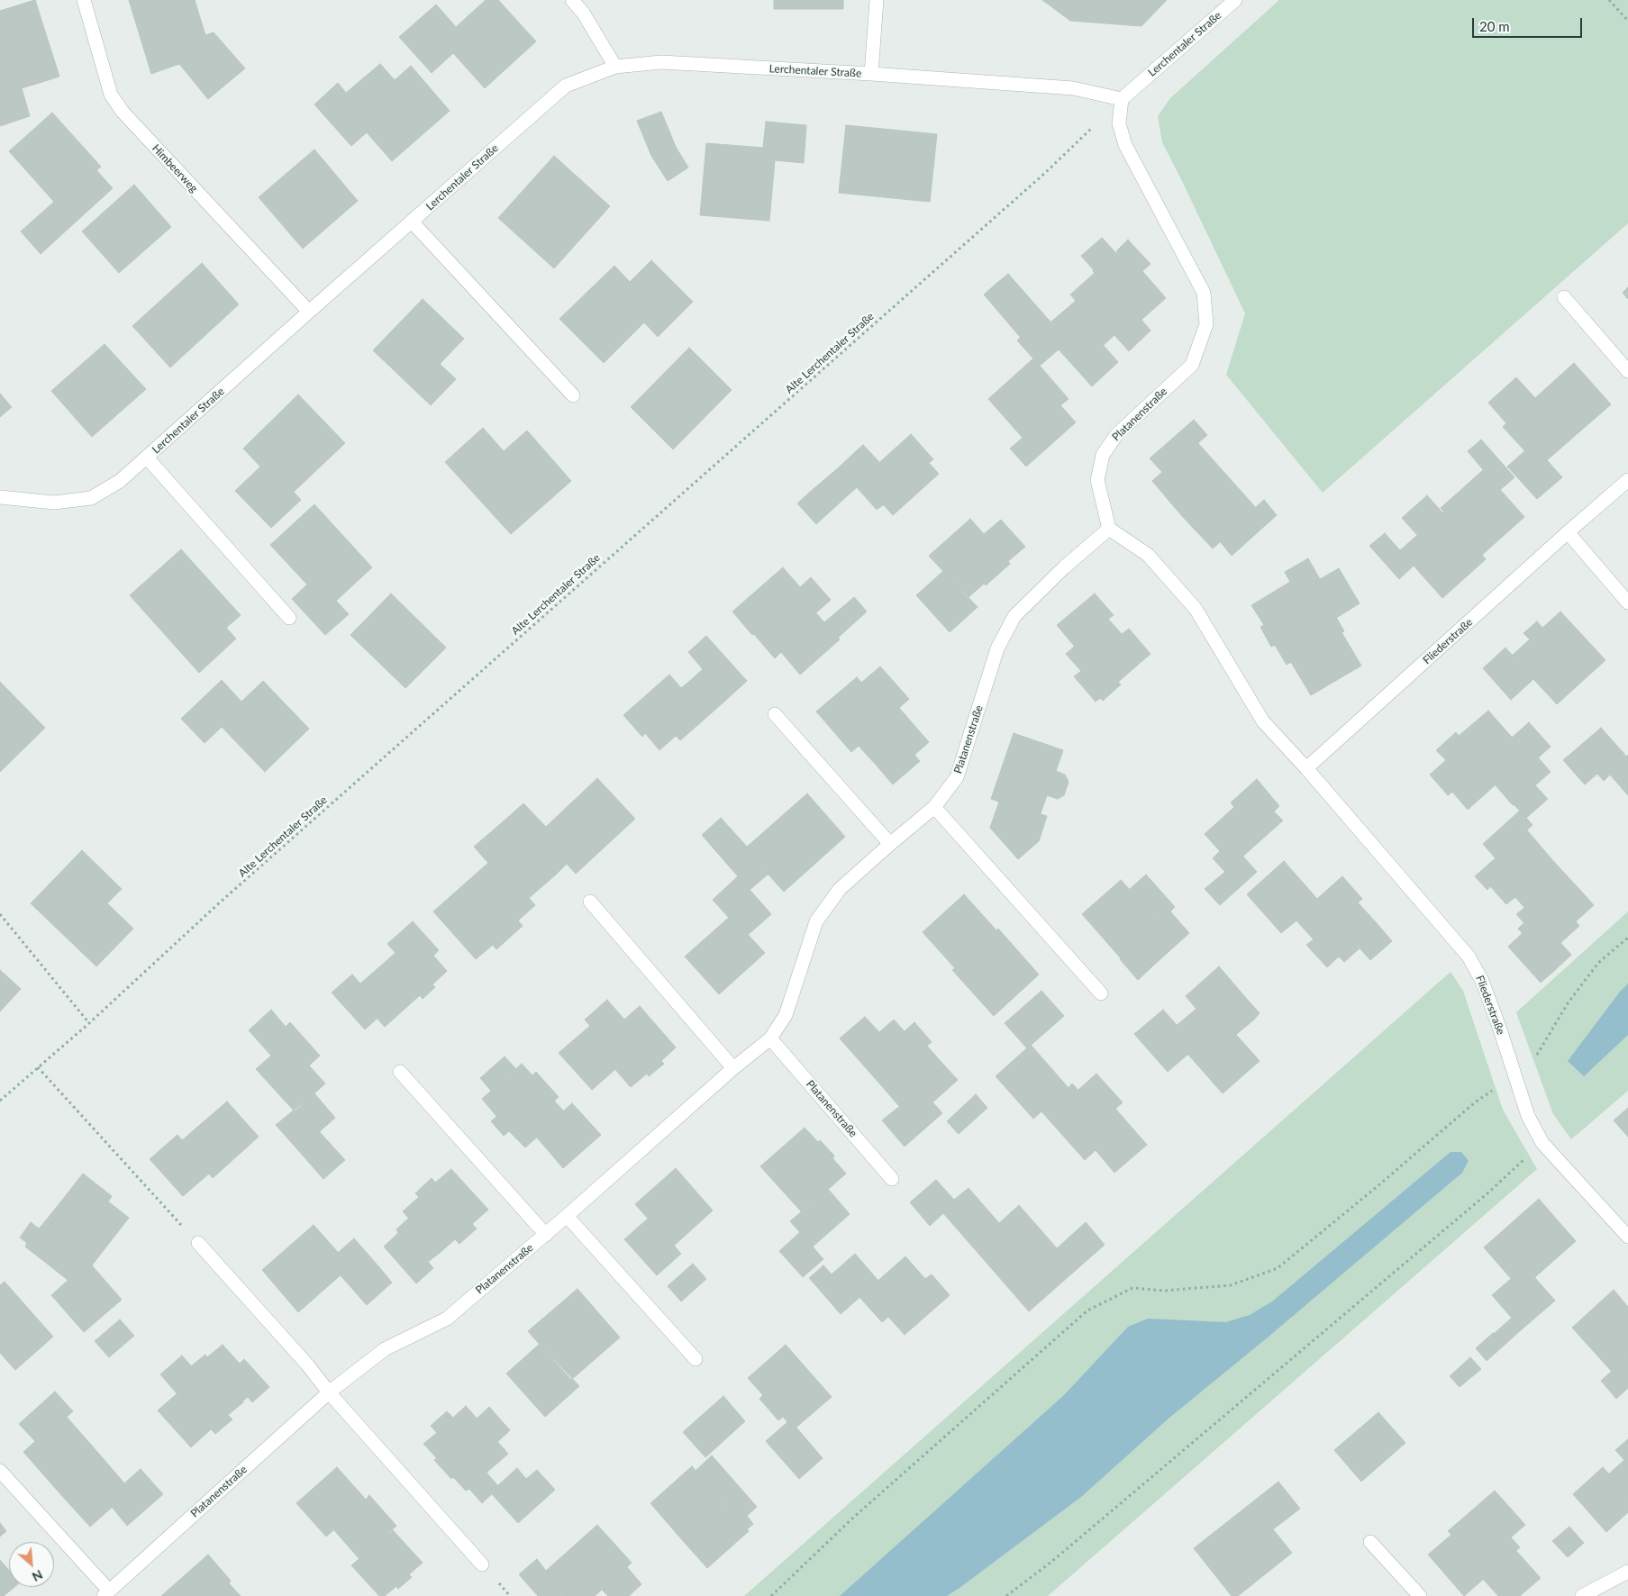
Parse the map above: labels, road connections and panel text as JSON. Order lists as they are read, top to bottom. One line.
{"streets":{"street":["Lerchentaler Straße","Himbeerweg","Platanenstraße","Fliederstraße"],"path":["Alte Lerchentaler Straße"]},"crossings":[["Lerchentaler Straße","Himbeerweg"],["Lerchentaler Straße","Alte Lerchentaler Straße"],["Lerchentaler Straße","Platanenstraße"],["Alte Lerchentaler Straße","Platanenstraße"],["Platanenstraße","Fliederstraße"]],"scale_bar":"20 m","north":"bottom right"}
